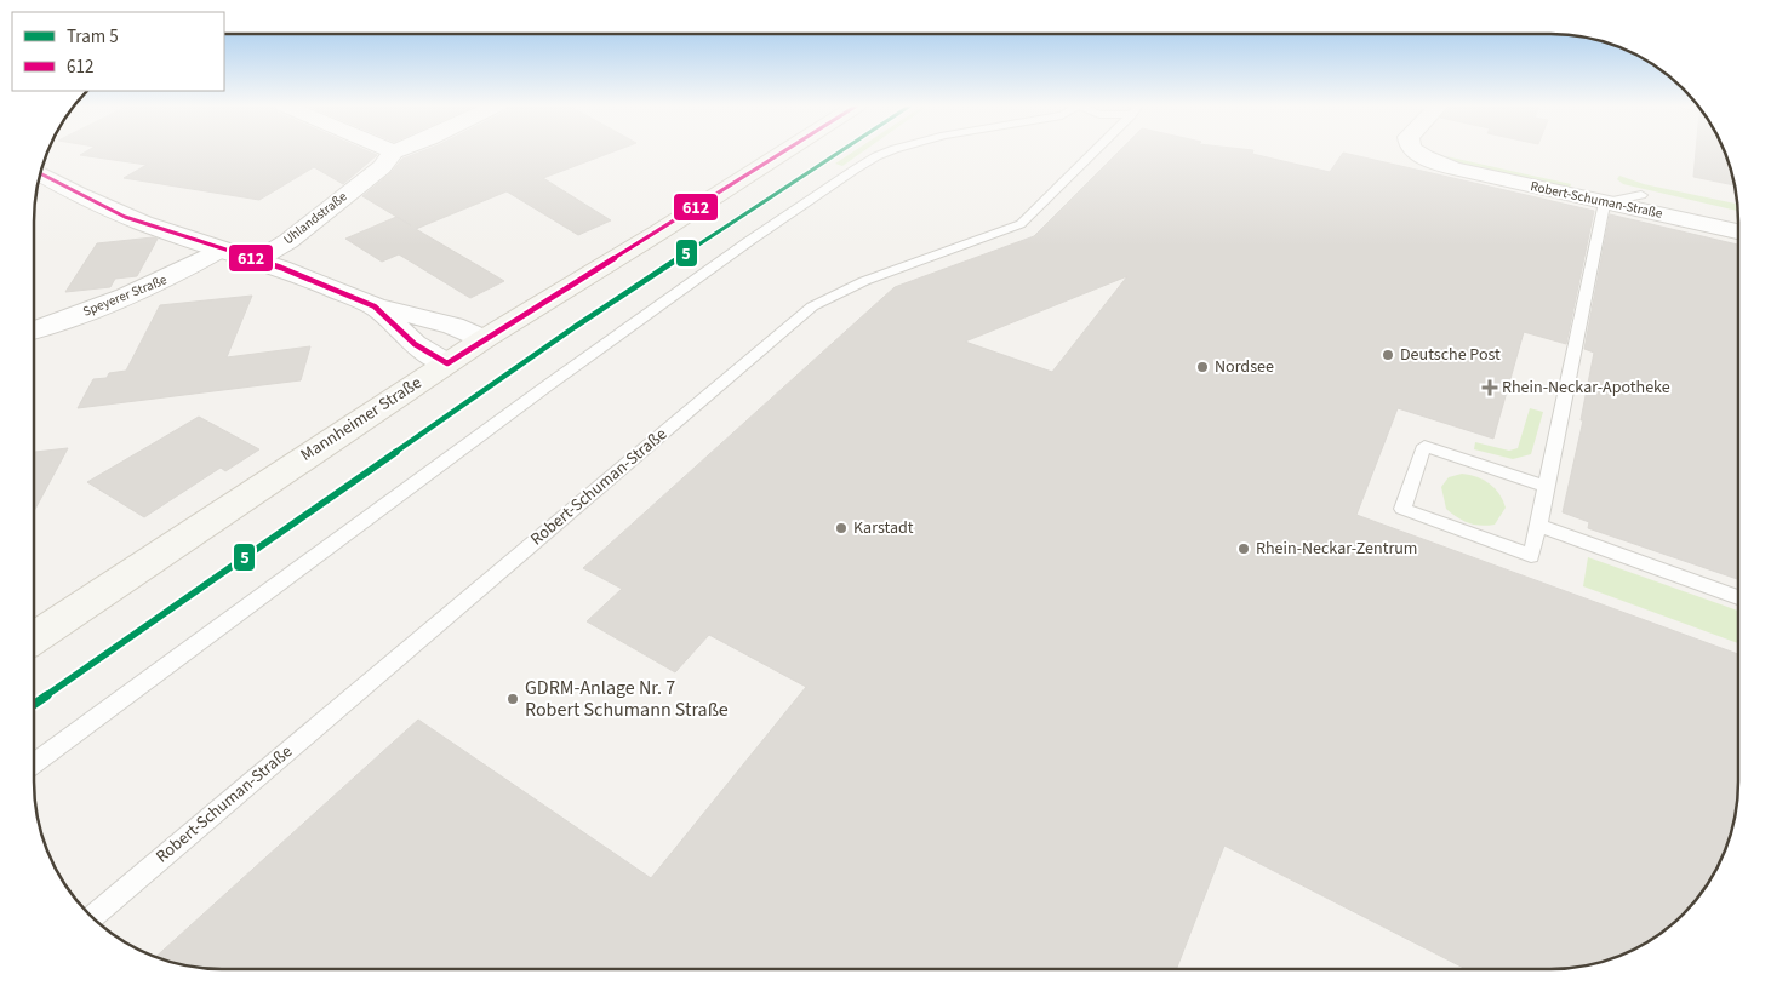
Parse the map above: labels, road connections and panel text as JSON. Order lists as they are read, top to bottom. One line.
{"streets":{"main road":["Mannheimer Straße"],"street":["Robert-Schuman-Straße","Uhlandstraße","Speyerer Straße"]},"places":{"other":["Deutsche Post","Nordsee","Karstadt","Rhein-Neckar-Zentrum","GDRM-Anlage Nr. 7 Robert Schumann Straße"],"health":["Rhein-Neckar-Apotheke"]},"lines":["tram line 5","transit line 612"],"legend":["Tram 5","612"]}
